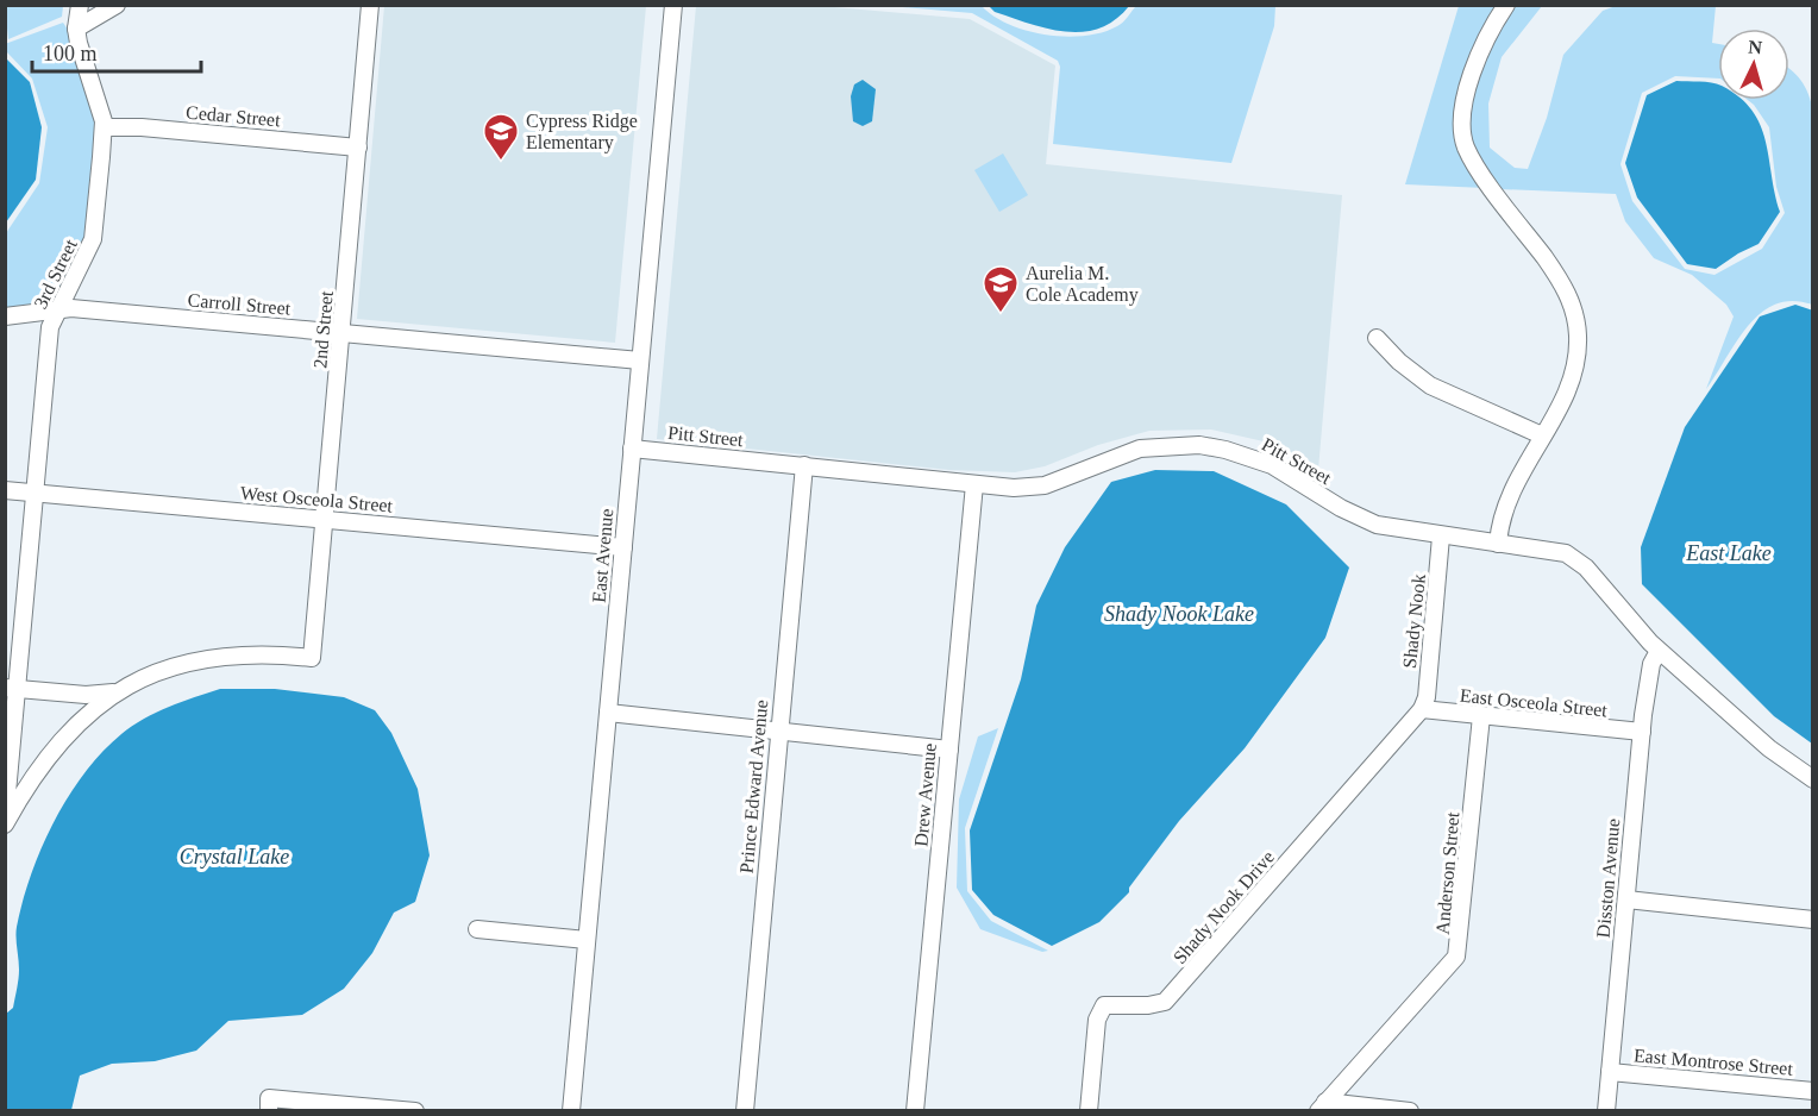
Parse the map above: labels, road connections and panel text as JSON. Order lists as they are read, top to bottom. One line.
{"streets":{"street":["Cedar Street","3rd Street","Carroll Street","2nd Street","Pitt Street","West Osceola Street","East Avenue","Shady Nook","East Osceola Street","Prince Edward Avenue","Drew Avenue","Anderson Street","Disston Avenue","Shady Nook Drive","East Montrose Street"]},"crossings":[["Cedar Street","3rd Street"],["Cedar Street","2nd Street"],["3rd Street","Carroll Street"],["3rd Street","West Osceola Street"],["Carroll Street","2nd Street"],["Carroll Street","East Avenue"],["2nd Street","West Osceola Street"],["Pitt Street","East Avenue"],["Pitt Street","Shady Nook"],["Pitt Street","Prince Edward Avenue"],["Pitt Street","Drew Avenue"],["Pitt Street","Disston Avenue"],["West Osceola Street","East Avenue"],["Shady Nook","East Osceola Street"],["Shady Nook","Shady Nook Drive"],["East Osceola Street","Anderson Street"],["East Osceola Street","Disston Avenue"],["East Osceola Street","Shady Nook Drive"],["Disston Avenue","East Montrose Street"]],"water":["East Lake","Shady Nook Lake","Crystal Lake"],"places":{"school or university":["Cypress Ridge Elementary","Aurelia M. Cole Academy"]},"scale_bar":"100 m","north":"top"}
